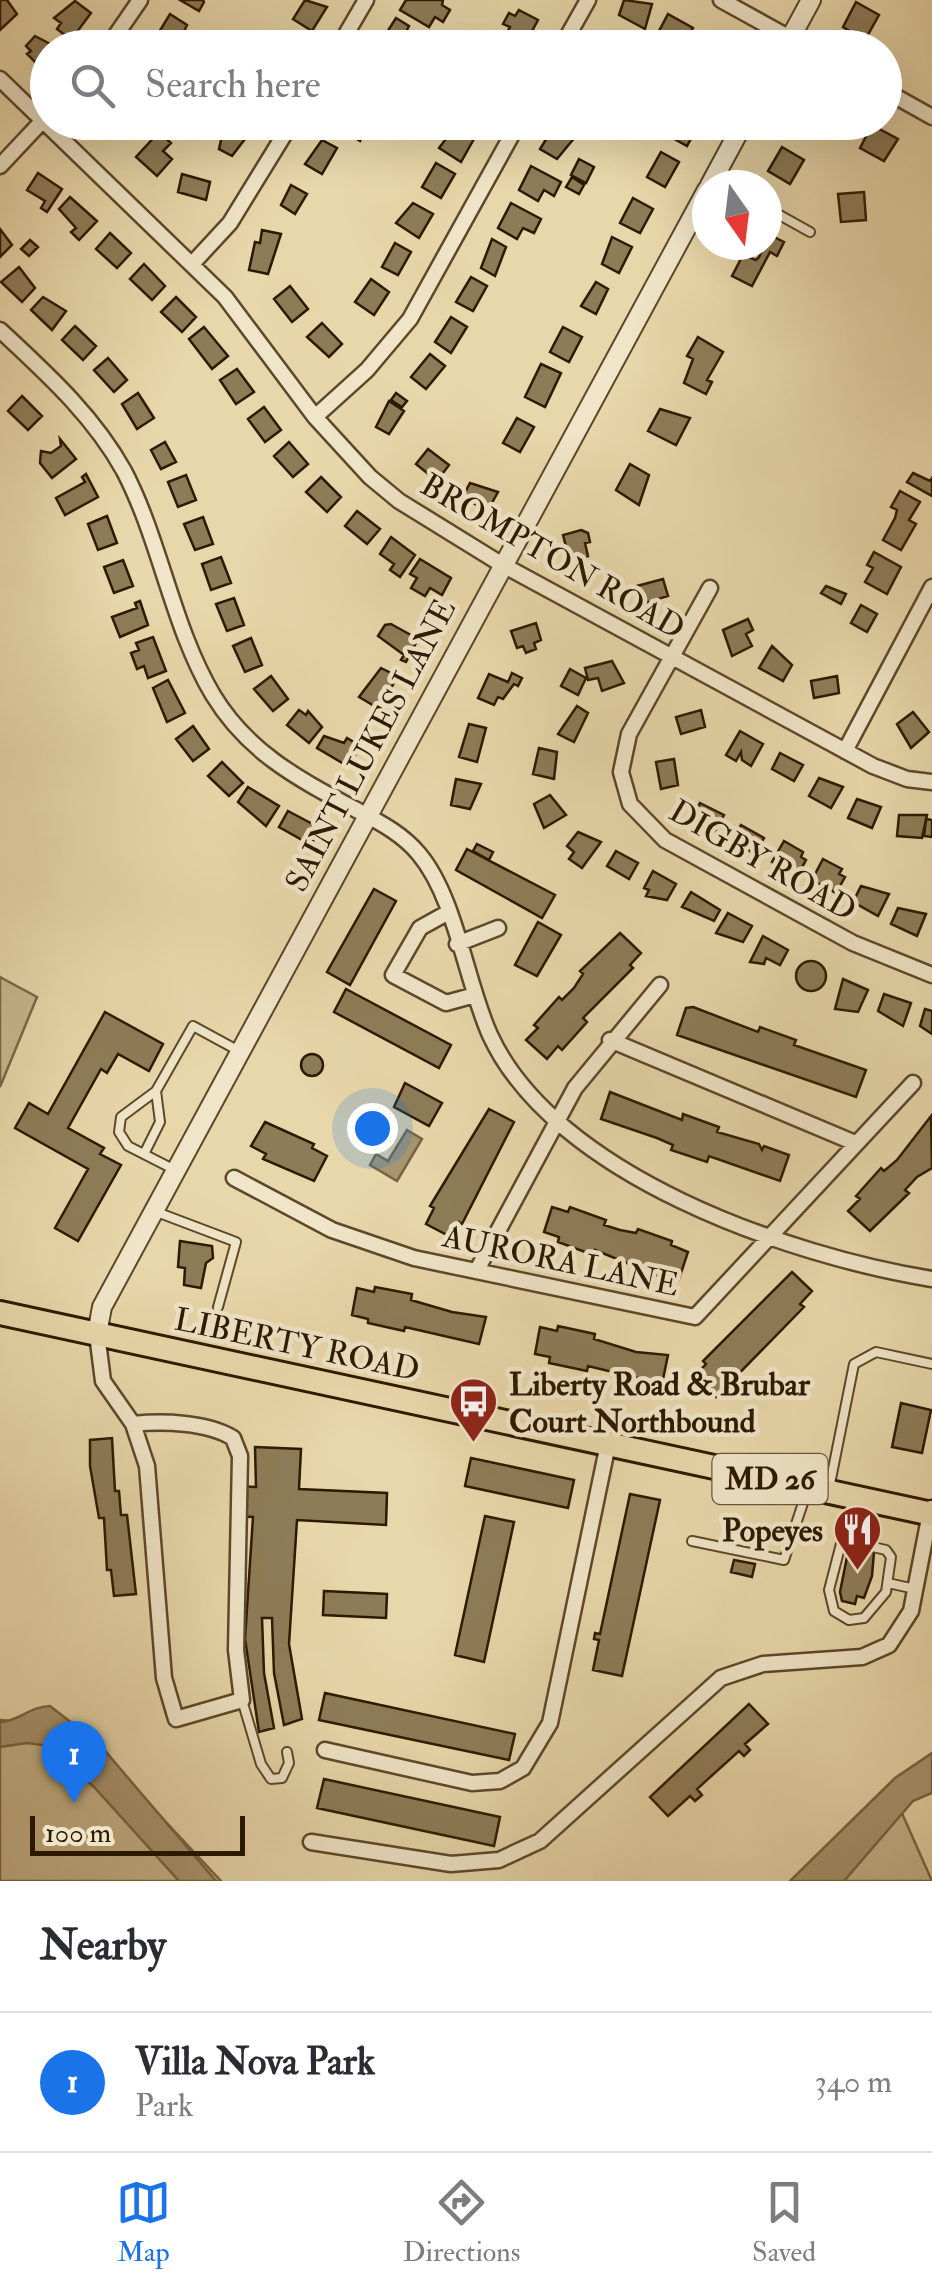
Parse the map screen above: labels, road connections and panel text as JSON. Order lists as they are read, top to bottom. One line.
{"streets":{"main road":["LIBERTY ROAD","MD 26"],"street":["BROMPTON ROAD","SAINT LUKES LANE","DIGBY ROAD","AURORA LANE"]},"crossings":[["BROMPTON ROAD","SAINT LUKES LANE"],["BROMPTON ROAD","DIGBY ROAD"],["SAINT LUKES LANE","LIBERTY ROAD"]],"places":{"bus stop":["Liberty Road & Brubar Court Northbound"],"restaurant":["Popeyes"]},"scale_bar":"100 m","north":"bottom","page":{"search":"Search here","pins":"1","scale":"100 m","heading":"Nearby","list":[{"mark":"1","name":"Villa Nova Park","note":"Park","value":"340 m"}],"nav":["Map","Directions","Saved"]}}
